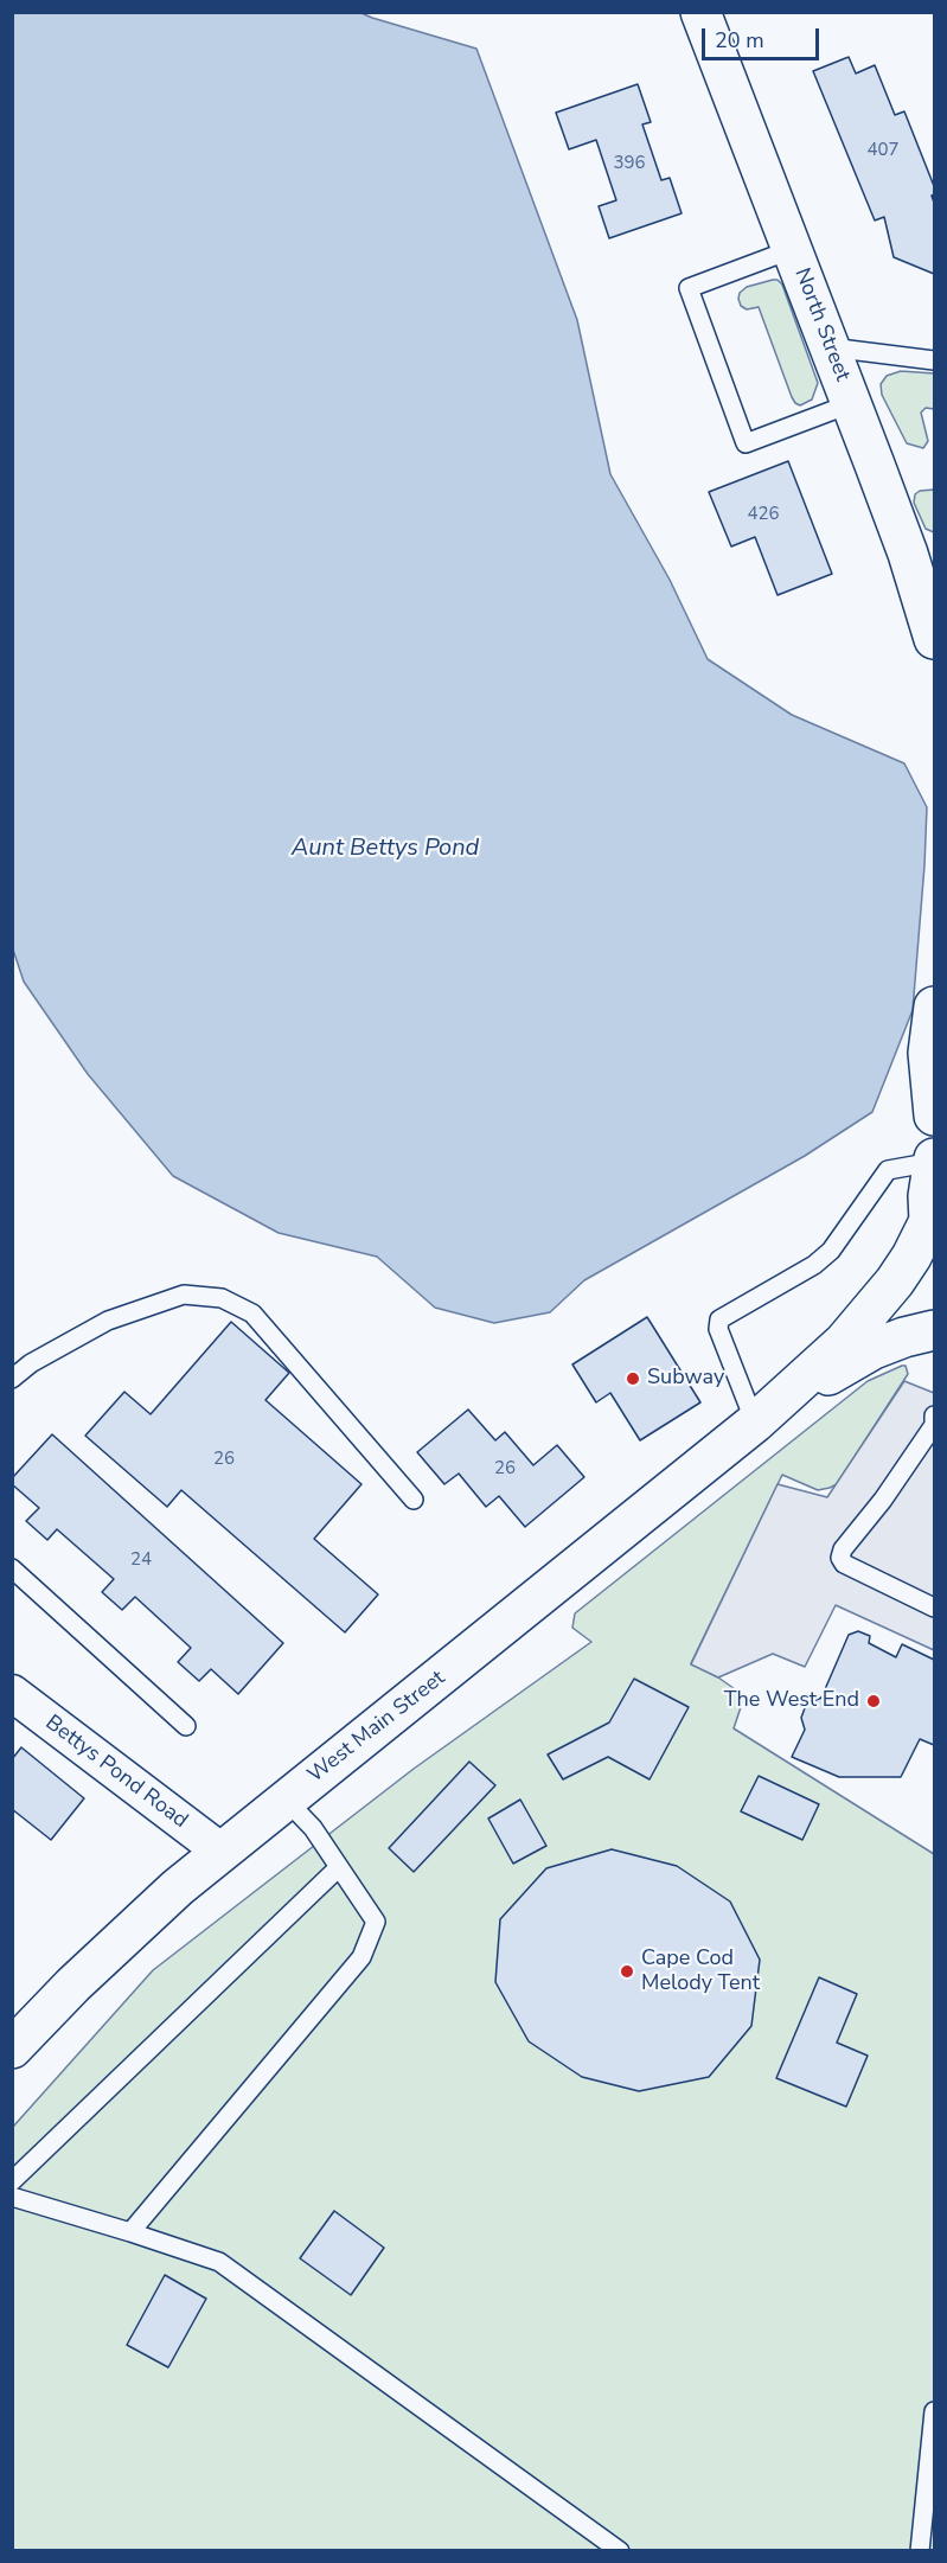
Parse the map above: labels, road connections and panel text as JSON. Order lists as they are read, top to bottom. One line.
{"streets":{"main road":["North Street","West Main Street"],"street":["Bettys Pond Road"]},"crossings":[["West Main Street","Bettys Pond Road"]],"water":["Aunt Bettys Pond"],"places":["Subway","The West End","Cape Cod Melody Tent"],"house_numbers":["407","396","426","26","26","24"],"scale_bar":"20 m"}
